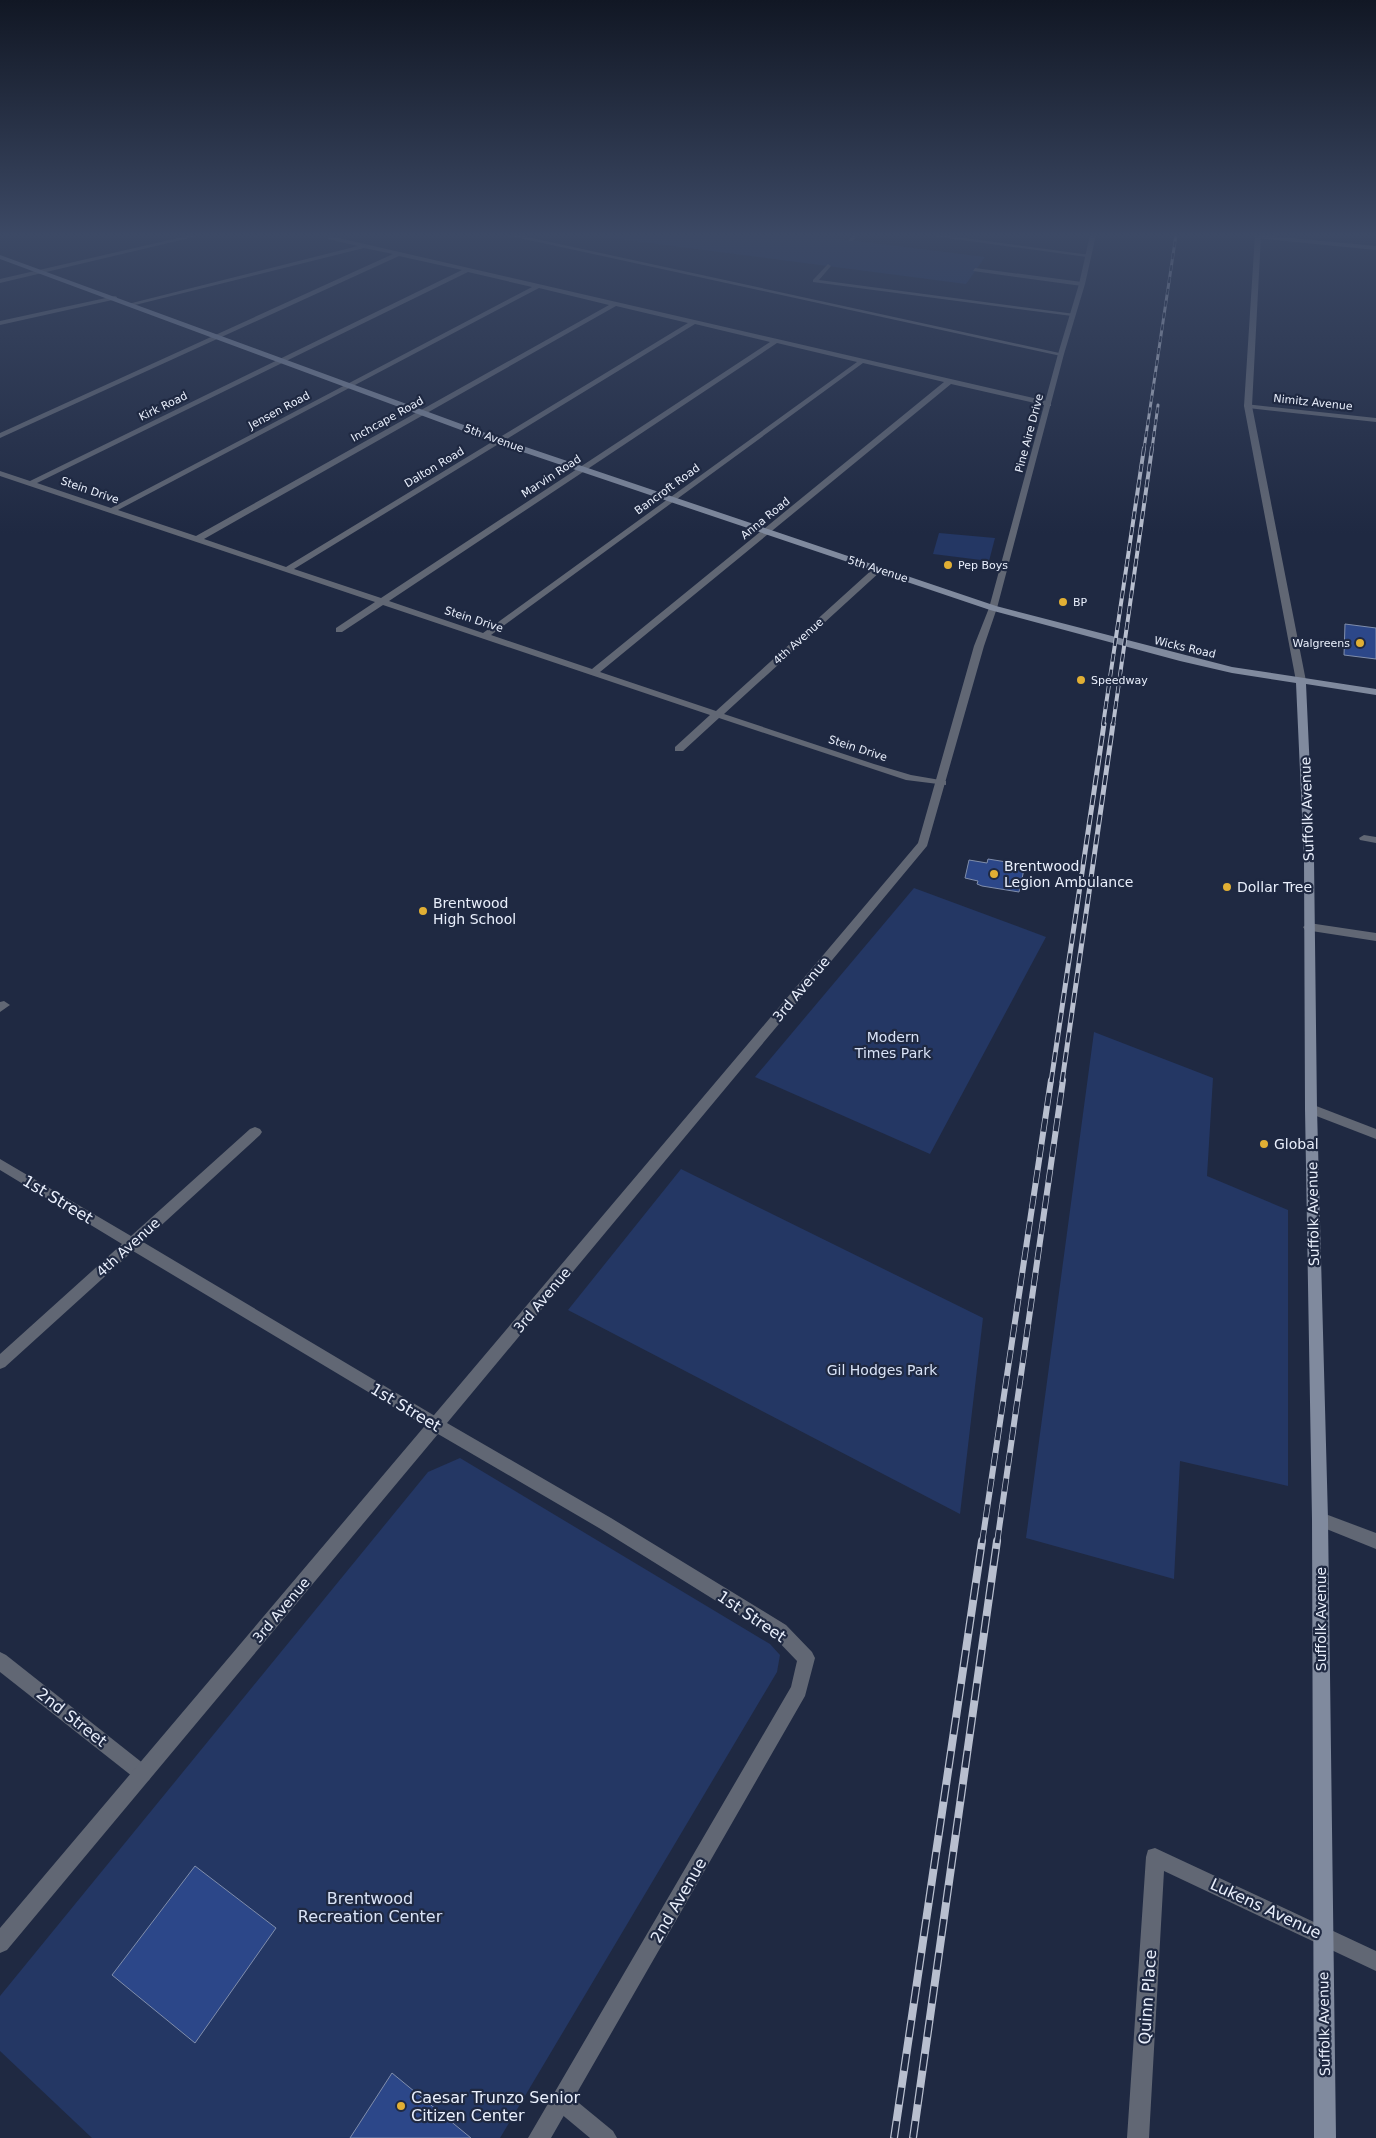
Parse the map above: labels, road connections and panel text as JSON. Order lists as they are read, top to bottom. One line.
{"streets":{"main road":["5th Avenue","Wicks Road","Suffolk Avenue"],"street":["Nimitz Avenue","Kirk Road","Jensen Road","Inchcape Road","Pine Aire Drive","Dalton Road","Marvin Road","Bancroft Road","Stein Drive","Anna Road","4th Avenue","3rd Avenue","1st Street","2nd Street","2nd Avenue","Lukens Avenue","Quinn Place"]},"crossings":[["Nimitz Avenue","Suffolk Avenue"],["Kirk Road","5th Avenue"],["Kirk Road","Stein Drive"],["Jensen Road","5th Avenue"],["Jensen Road","Stein Drive"],["Inchcape Road","5th Avenue"],["Inchcape Road","Stein Drive"],["Pine Aire Drive","5th Avenue"],["Pine Aire Drive","Wicks Road"],["Pine Aire Drive","3rd Avenue"],["5th Avenue","Dalton Road"],["5th Avenue","Marvin Road"],["5th Avenue","Bancroft Road"],["5th Avenue","Anna Road"],["5th Avenue","4th Avenue"],["5th Avenue","Wicks Road"],["5th Avenue","3rd Avenue"],["Dalton Road","Stein Drive"],["Marvin Road","Stein Drive"],["Bancroft Road","Stein Drive"],["Stein Drive","Anna Road"],["Stein Drive","4th Avenue"],["Stein Drive","3rd Avenue"],["4th Avenue","1st Street"],["Wicks Road","Suffolk Avenue"],["Wicks Road","3rd Avenue"],["Suffolk Avenue","Lukens Avenue"],["3rd Avenue","1st Street"],["3rd Avenue","2nd Street"],["1st Street","2nd Avenue"],["Lukens Avenue","Quinn Place"]],"parks":["Modern Times Park","Gil Hodges Park","Brentwood Recreation Center"],"places":["Pep Boys","BP","Walgreens","Speedway","Brentwood Legion Ambulance","Dollar Tree","Brentwood High School","Global","Caesar Trunzo Senior Citizen Center"]}
